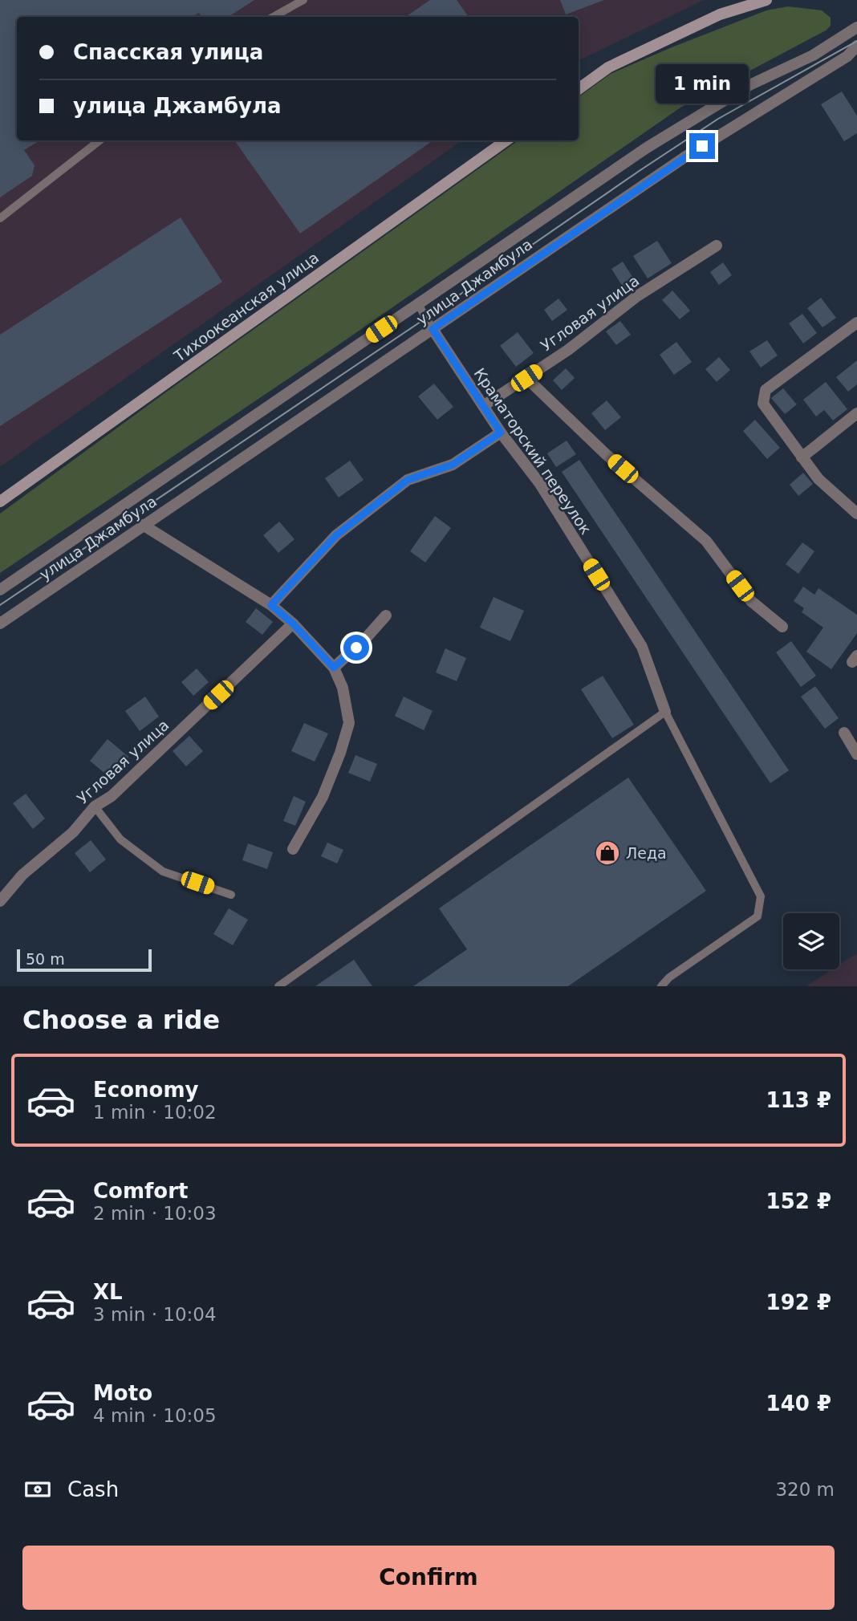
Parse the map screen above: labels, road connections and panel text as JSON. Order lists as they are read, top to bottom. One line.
{"streets":{"main road":["Тихоокеанская улица"],"street":["улица Джамбула","Угловая улица","Краматорский переулок"]},"crossings":[["улица Джамбула","Краматорский переулок"],["Угловая улица","Краматорский переулок"]],"places":{"shop":["Леда"]},"scale_bar":"50 m","page":{"banner":["Спасская улица","улица Джамбула"],"bubble":"1 min","scale":"50 m","heading":"Choose a ride","list":[{"name":"Economy","note":"1 min · 10:02","value":"113 ₽"},{"name":"Comfort","note":"2 min · 10:03","value":"152 ₽"},{"name":"XL","note":"3 min · 10:04","value":"192 ₽"},{"name":"Moto","note":"4 min · 10:05","value":"140 ₽"}],"pay":["Cash","320 m"],"buttons":"Confirm"}}
